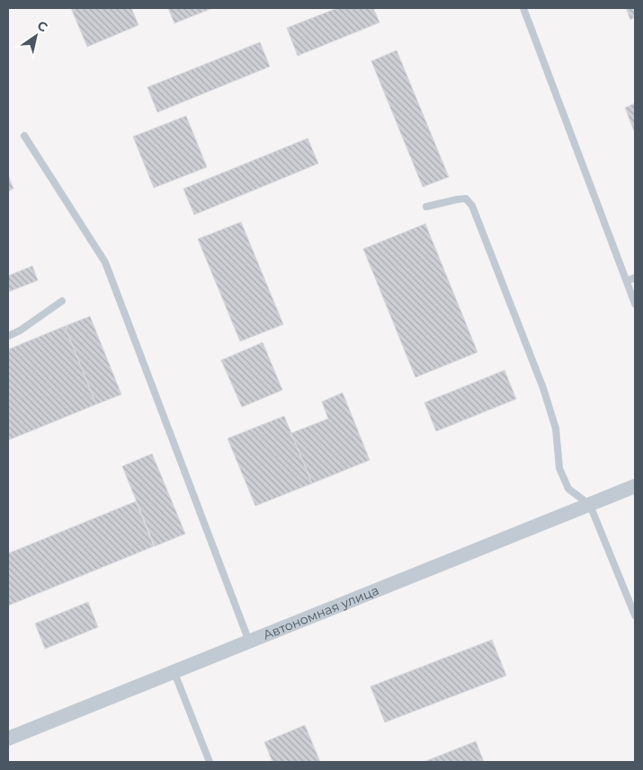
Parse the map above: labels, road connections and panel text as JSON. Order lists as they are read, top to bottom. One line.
{"streets":{"street":["Автономная улица"]},"north":"top right"}
